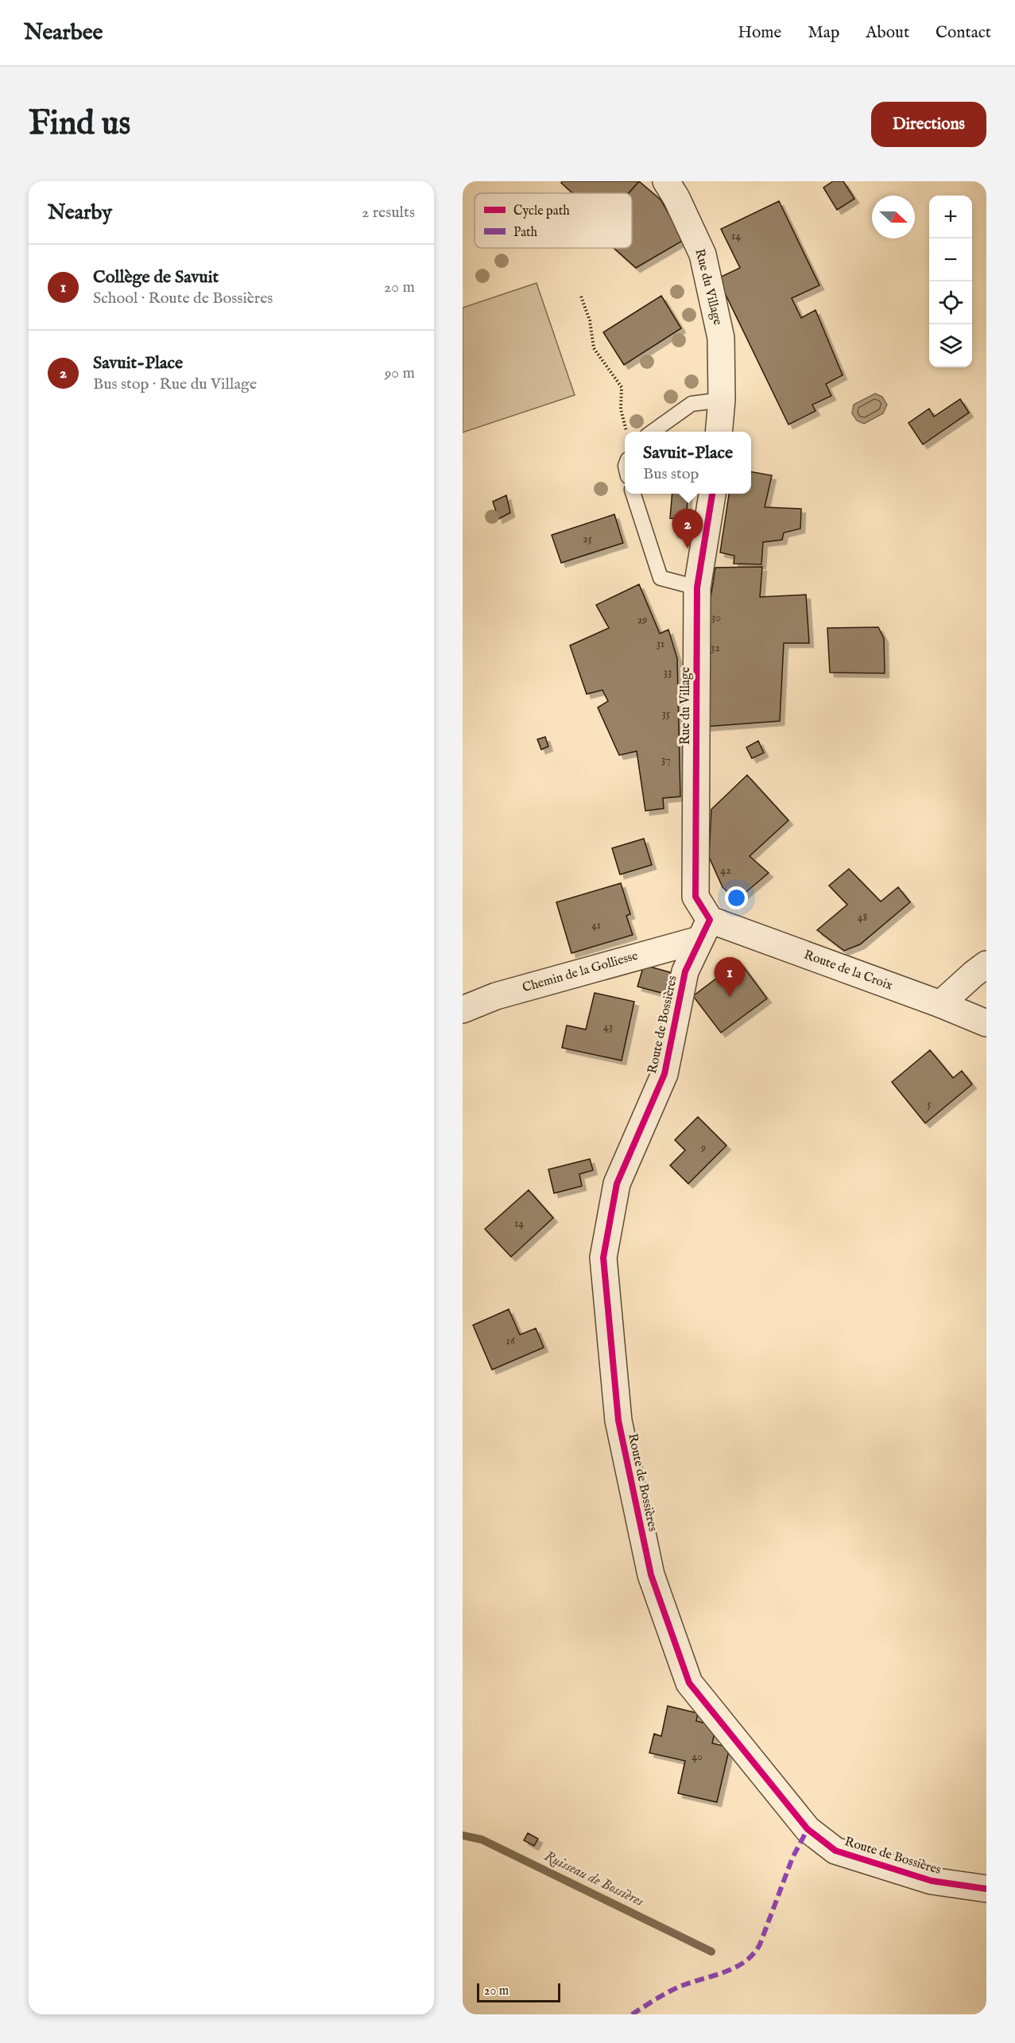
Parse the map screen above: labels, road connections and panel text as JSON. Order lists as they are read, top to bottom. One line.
{"streets":{"street":["Rue du Village","Route de la Croix","Chemin de la Golliesse","Route de Bossières"]},"crossings":[["Rue du Village","Route de la Croix"],["Rue du Village","Chemin de la Golliesse"],["Rue du Village","Route de Bossières"],["Route de la Croix","Chemin de la Golliesse"],["Route de la Croix","Route de Bossières"],["Chemin de la Golliesse","Route de Bossières"]],"water":["Ruisseau de Bossières"],"house_numbers":["14","25","30","29","31","32","33","35","37","42","48","41","43","5","9","14","16","40"],"legend":["Cycle path","Path"],"scale_bar":"20 m","north":"right","page":{"header":"Nearbee","nav":["Home","Map","About","Contact"],"buttons":"Directions","title":"Find us","heading":["Nearby","2 results"],"map_buttons":["+","−"],"list":[{"mark":"1","name":"Collège de Savuit","note":"School · Route de Bossières","value":"20 m"},{"mark":"2","name":"Savuit-Place","note":"Bus stop · Rue du Village","value":"90 m"}],"popup":["Savuit-Place","Bus stop"],"pins":["2","1"],"scale":"20 m"}}
